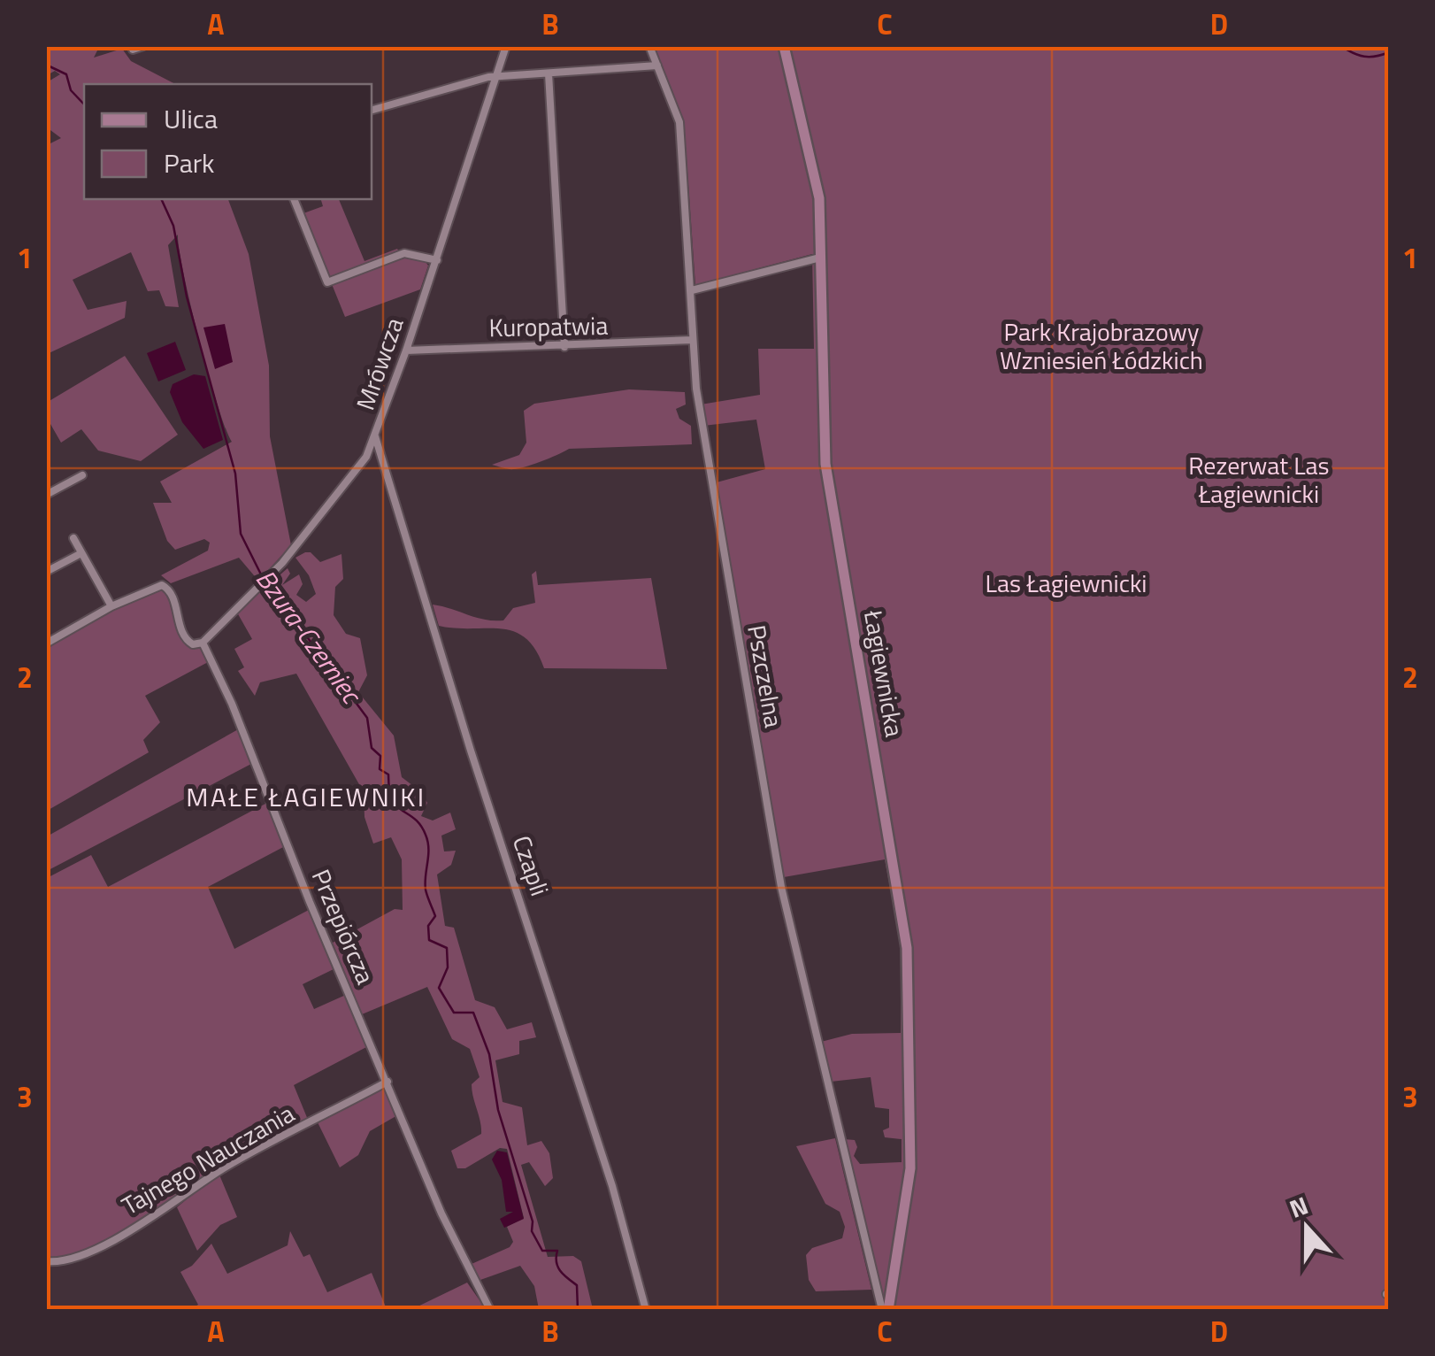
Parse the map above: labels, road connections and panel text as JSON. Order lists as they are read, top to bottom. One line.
{"streets":{"street":["Kuropatwia","Mrówcza","Łagiewnicka","Pszczelna","Czapli","Przepiórcza","Tajnego Nauczania"]},"crossings":[["Kuropatwia","Mrówcza"],["Kuropatwia","Pszczelna"],["Mrówcza","Czapli"],["Mrówcza","Przepiórcza"],["Łagiewnicka","Pszczelna"],["Przepiórcza","Tajnego Nauczania"]],"districts":["MAŁE ŁAGIEWNIKI"],"water":["Bzura-Czerniec"],"parks":["Park Krajobrazowy Wzniesień Łódzkich","Rezerwat Las Łagiewnicki","Las Łagiewnicki"],"legend":["Ulica","Park"],"north":"top","grid":{"columns":["A","B","C","D"],"rows":["1","2","3"]}}
